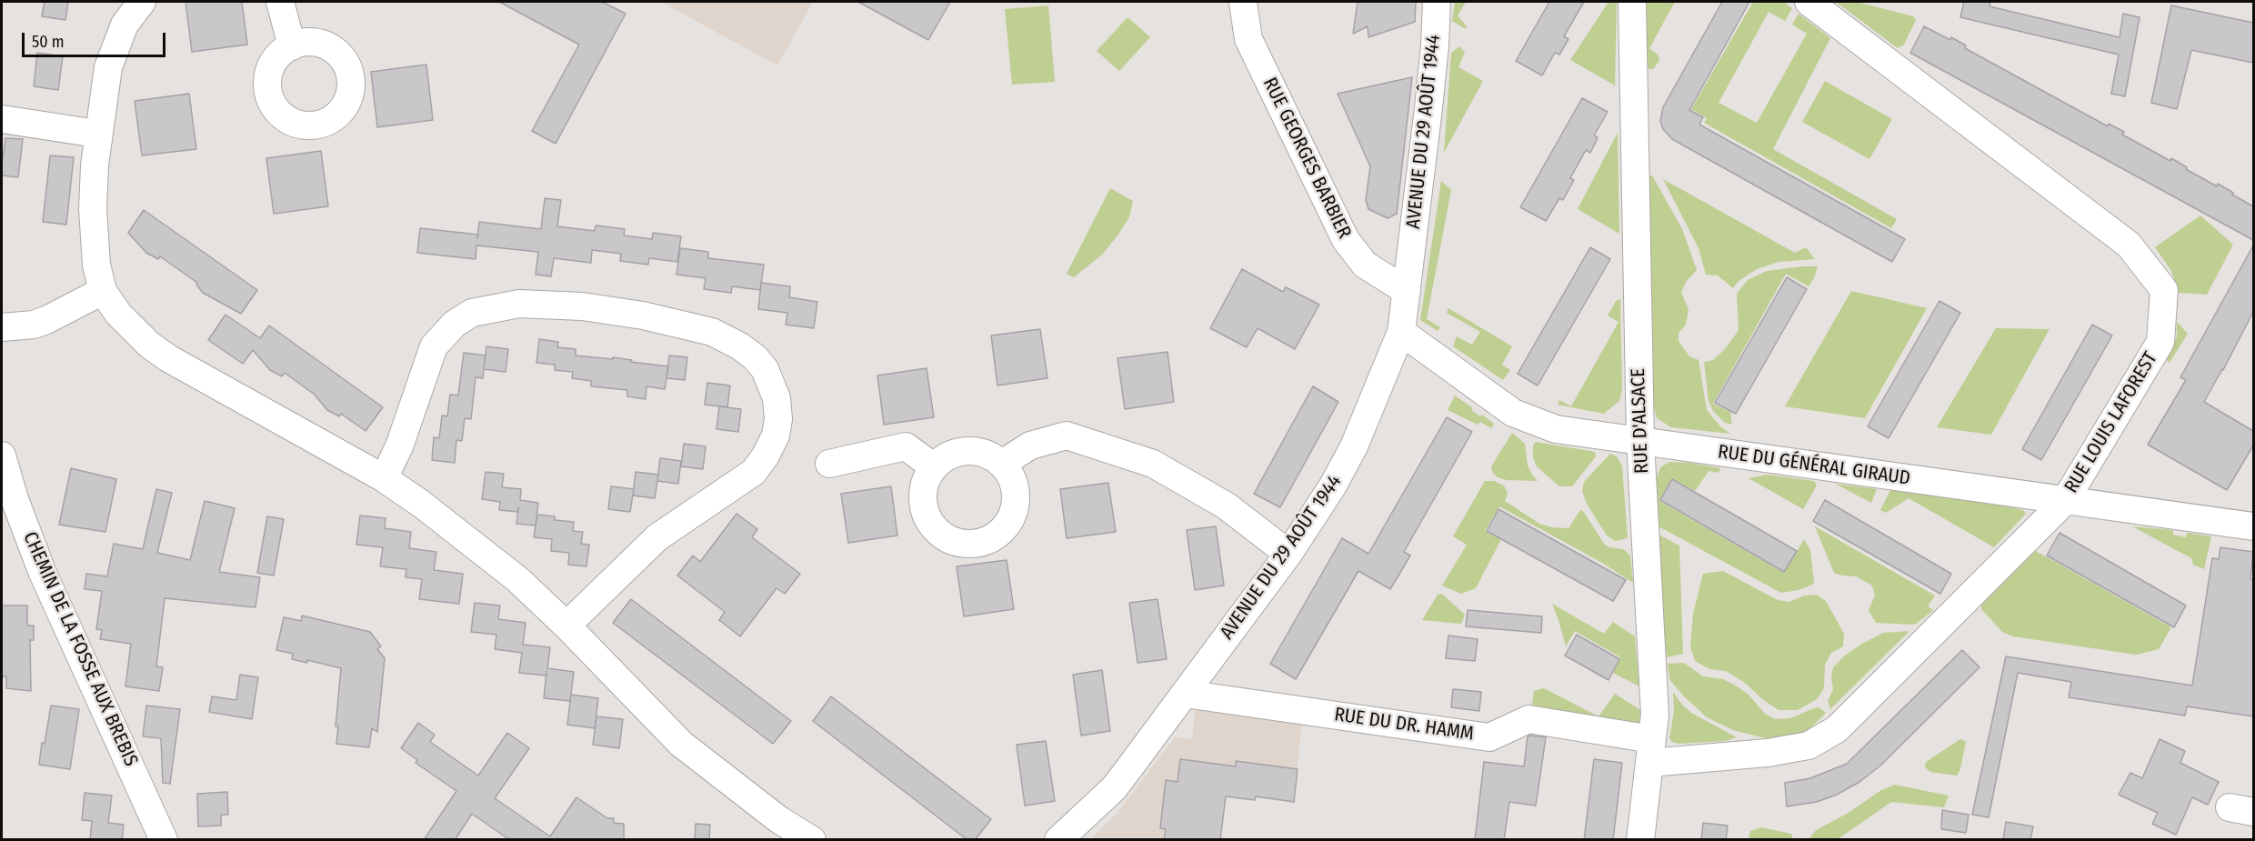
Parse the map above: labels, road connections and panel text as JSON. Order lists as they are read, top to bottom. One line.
{"streets":{"street":["AVENUE DU 29 AOÛT 1944","RUE GEORGES BARBIER","RUE D'ALSACE","RUE LOUIS LAFOREST","RUE DU GÉNÉRAL GIRAUD","CHEMIN DE LA FOSSE AUX BREBIS","RUE DU DR. HAMM"]},"crossings":[["AVENUE DU 29 AOÛT 1944","RUE GEORGES BARBIER"],["AVENUE DU 29 AOÛT 1944","RUE DU GÉNÉRAL GIRAUD"],["AVENUE DU 29 AOÛT 1944","RUE DU DR. HAMM"],["RUE D'ALSACE","RUE LOUIS LAFOREST"],["RUE D'ALSACE","RUE DU GÉNÉRAL GIRAUD"],["RUE D'ALSACE","RUE DU DR. HAMM"],["RUE LOUIS LAFOREST","RUE DU GÉNÉRAL GIRAUD"],["RUE LOUIS LAFOREST","RUE DU DR. HAMM"]],"scale_bar":"50 m"}
